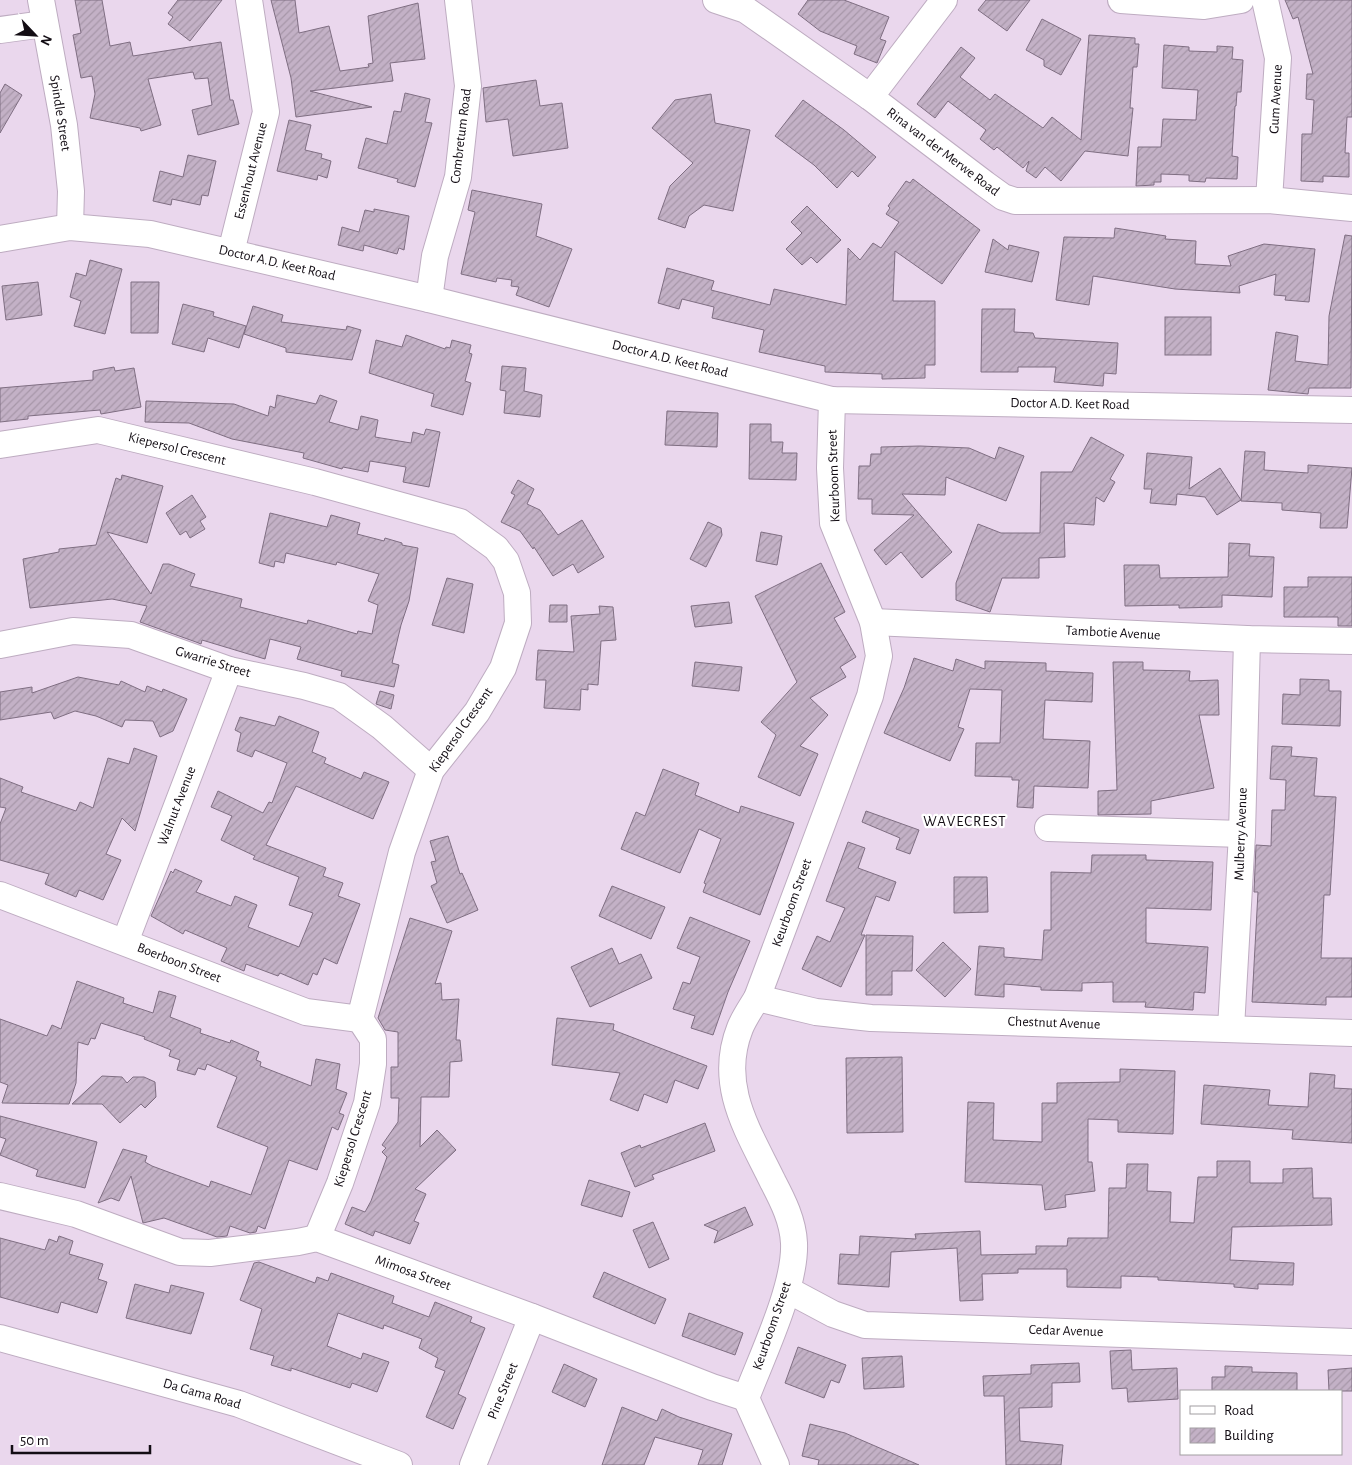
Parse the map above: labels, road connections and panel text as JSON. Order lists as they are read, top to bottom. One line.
{"streets":{"street":["Gum Avenue","Spindle Street","Combretum Road","Rina van der Merwe Road","Essenhout Avenue","Doctor A.D. Keet Road","Kiepersol Crescent","Keurboom Street","Tambotie Avenue","Gwarrie Street","Walnut Avenue","Mulberry Avenue","Boerboon Street","Chestnut Avenue","Mimosa Street","Cedar Avenue","Pine Street","Da Gama Road"]},"crossings":[["Gum Avenue","Rina van der Merwe Road"],["Spindle Street","Doctor A.D. Keet Road"],["Combretum Road","Doctor A.D. Keet Road"],["Essenhout Avenue","Doctor A.D. Keet Road"],["Doctor A.D. Keet Road","Keurboom Street"],["Kiepersol Crescent","Gwarrie Street"],["Kiepersol Crescent","Boerboon Street"],["Kiepersol Crescent","Mimosa Street"],["Keurboom Street","Tambotie Avenue"],["Keurboom Street","Chestnut Avenue"],["Keurboom Street","Mimosa Street"],["Keurboom Street","Cedar Avenue"],["Tambotie Avenue","Mulberry Avenue"],["Gwarrie Street","Walnut Avenue"],["Walnut Avenue","Boerboon Street"],["Mulberry Avenue","Chestnut Avenue"],["Mimosa Street","Pine Street"]],"districts":["WAVECREST"],"legend":["Road","Building"],"scale_bar":"50 m","north":"bottom right"}
